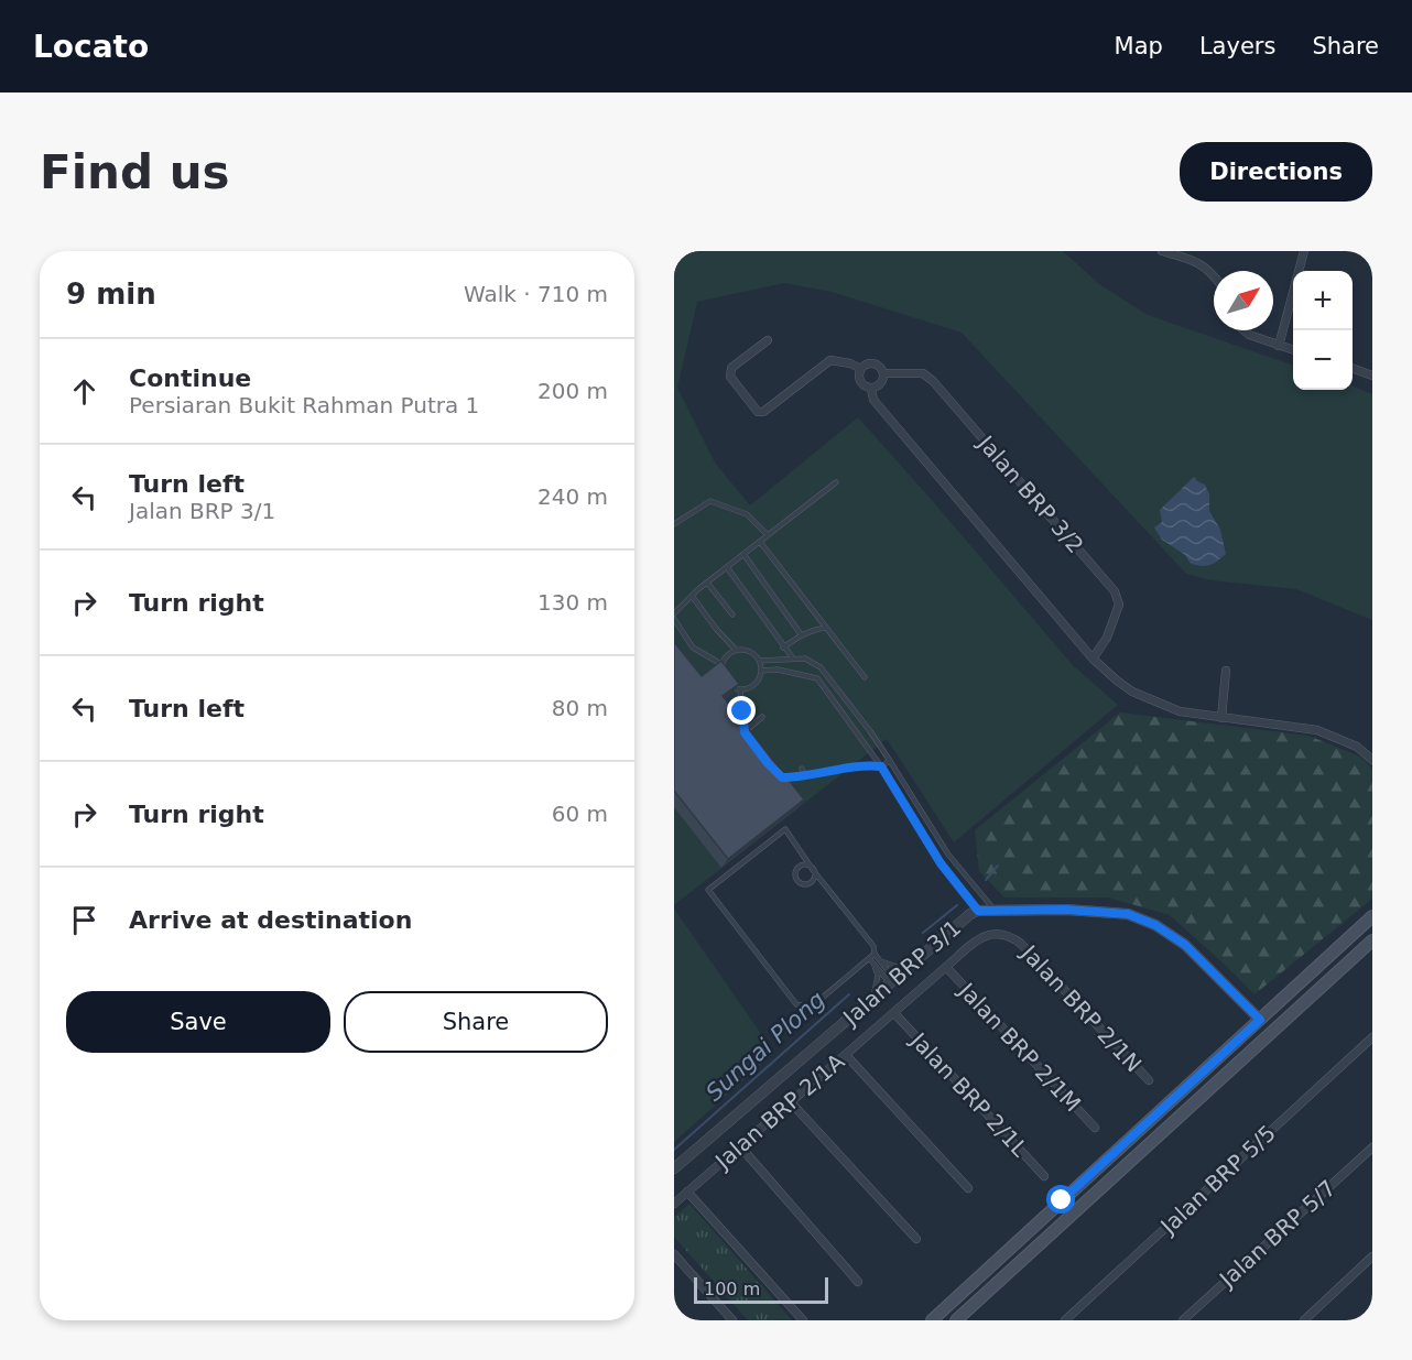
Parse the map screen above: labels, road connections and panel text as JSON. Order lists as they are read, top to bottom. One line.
{"streets":{"street":["Jalan BRP 3/2","Jalan BRP 3/1","Jalan BRP 2/1N","Jalan BRP 2/1M","Jalan BRP 2/1L","Jalan BRP 2/1A","Jalan BRP 5/5","Jalan BRP 5/7"]},"crossings":[["Jalan BRP 2/1N","Jalan BRP 2/1M"],["Jalan BRP 2/1N","Jalan BRP 2/1A"],["Jalan BRP 2/1M","Jalan BRP 2/1A"],["Jalan BRP 2/1L","Jalan BRP 2/1A"]],"water":["Sungai Plong"],"scale_bar":"100 m","north":"top right","page":{"header":"Locato","nav":["Map","Layers","Share"],"buttons":["Directions",["Save","Share"]],"title":"Find us","heading":["9 min","Walk · 710 m"],"map_buttons":["+","−"],"list":[["Continue","Persiaran Bukit Rahman Putra 1","200 m"],["Turn left","Jalan BRP 3/1","240 m"],["Turn right","130 m"],["Turn left","80 m"],["Turn right","60 m"],"Arrive at destination"],"scale":"100 m"}}
